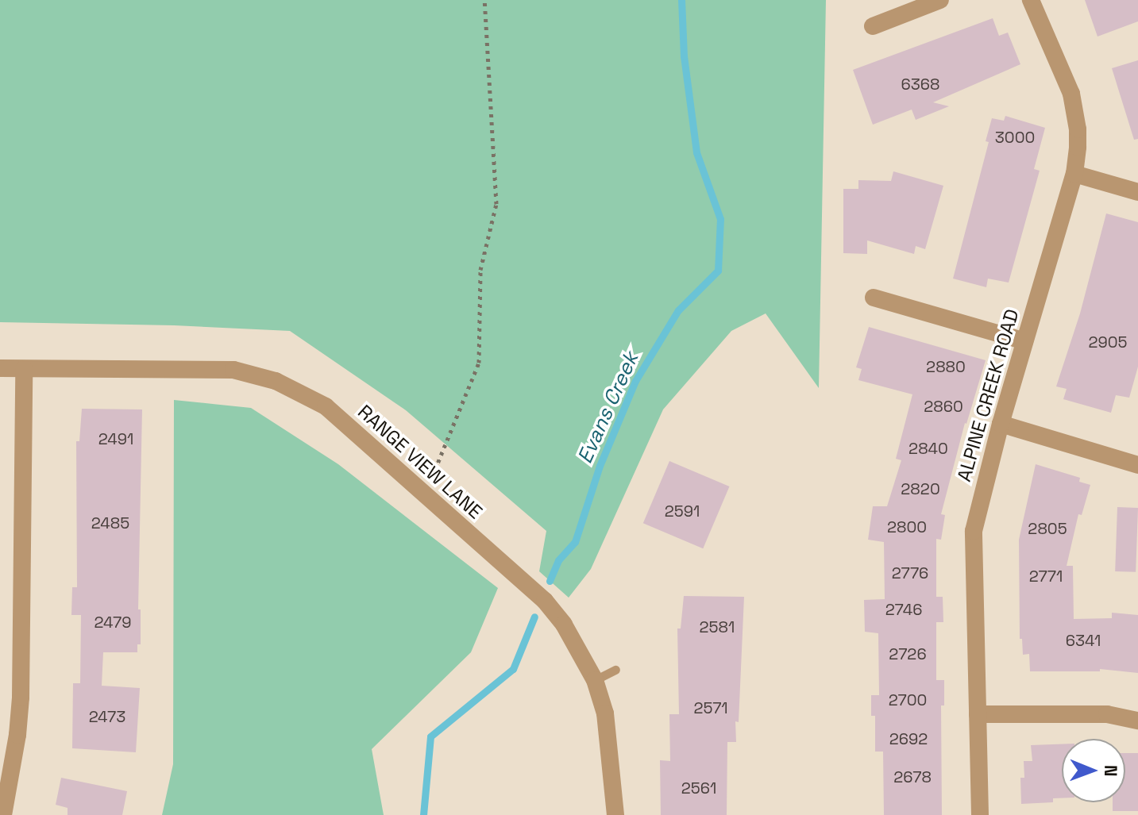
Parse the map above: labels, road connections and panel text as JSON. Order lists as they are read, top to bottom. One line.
{"streets":{"street":["ALPINE CREEK ROAD","RANGE VIEW LANE"]},"water":["Evans Creek"],"house_numbers":["6368","3000","2905","2880","2860","2491","2840","2820","2591","2485","2800","2805","2776","2771","2746","2479","2581","6341","2726","2700","2571","2473","2692","2678","2561"],"north":"right"}
